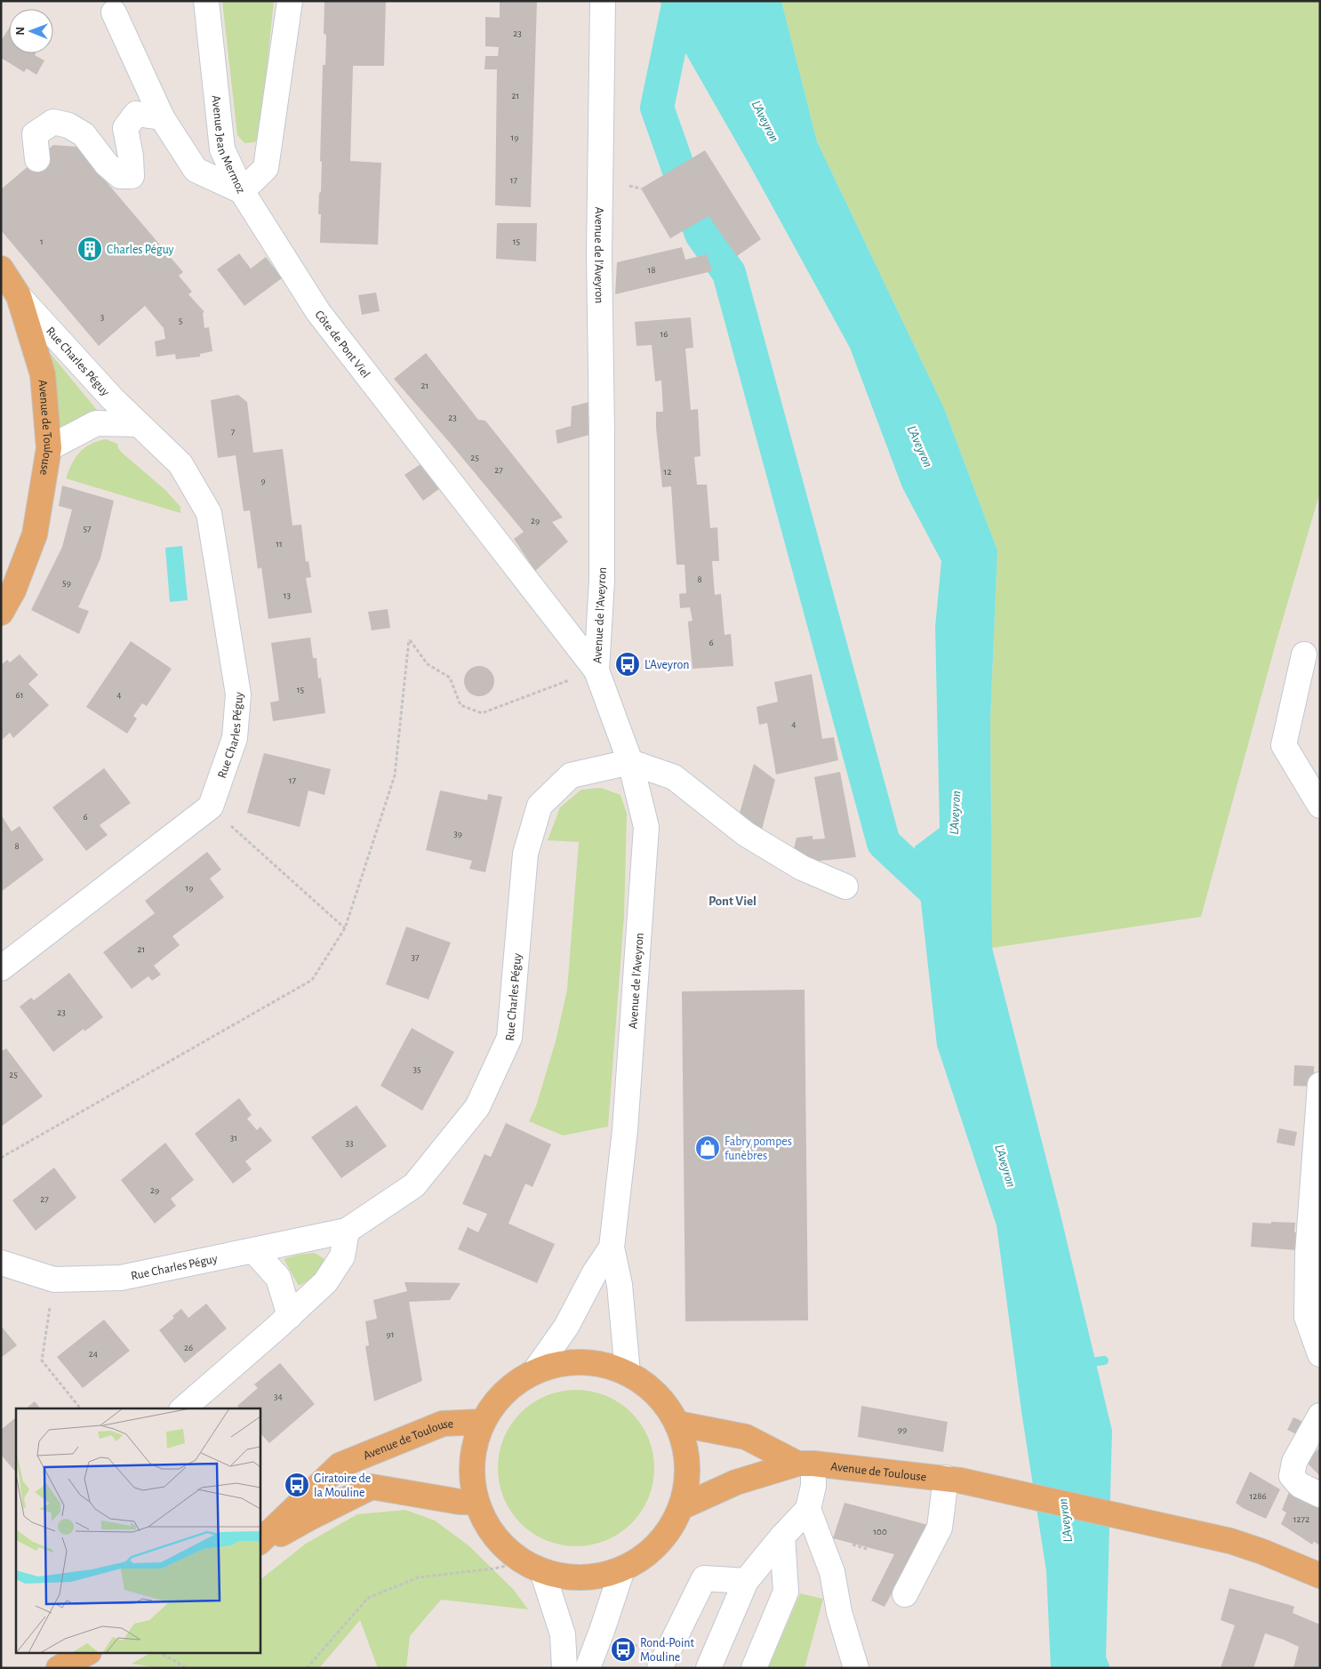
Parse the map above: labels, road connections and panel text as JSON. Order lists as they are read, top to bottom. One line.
{"streets":{"main road":["Avenue de Toulouse"],"street":["Avenue Jean Mermoz","Avenue de l'Aveyron","Côte de Pont Viel","Rue Charles Péguy"]},"crossings":[["Avenue Jean Mermoz","Côte de Pont Viel"],["Avenue de l'Aveyron","Côte de Pont Viel"],["Avenue de l'Aveyron","Rue Charles Péguy"],["Rue Charles Péguy","Avenue de Toulouse"]],"districts":["Pont Viel"],"water":["L'Aveyron"],"places":{"building":["Charles Péguy"],"bus stop":["L'Aveyron","Giratoire de la Mouline","Rond-Point Mouline"],"shop":["Fabry pompes funèbres"]},"house_numbers":["23","21","19","17","1","15","18","3","5","16","21","23","7","25","27","12","9","29","57","11","8","59","13","6","15","61","4","4","17","6","39","8","19","21","37","23","35","25","31","33","29","27","91","26","24","34","99","1286","1272","100"],"north":"left"}
